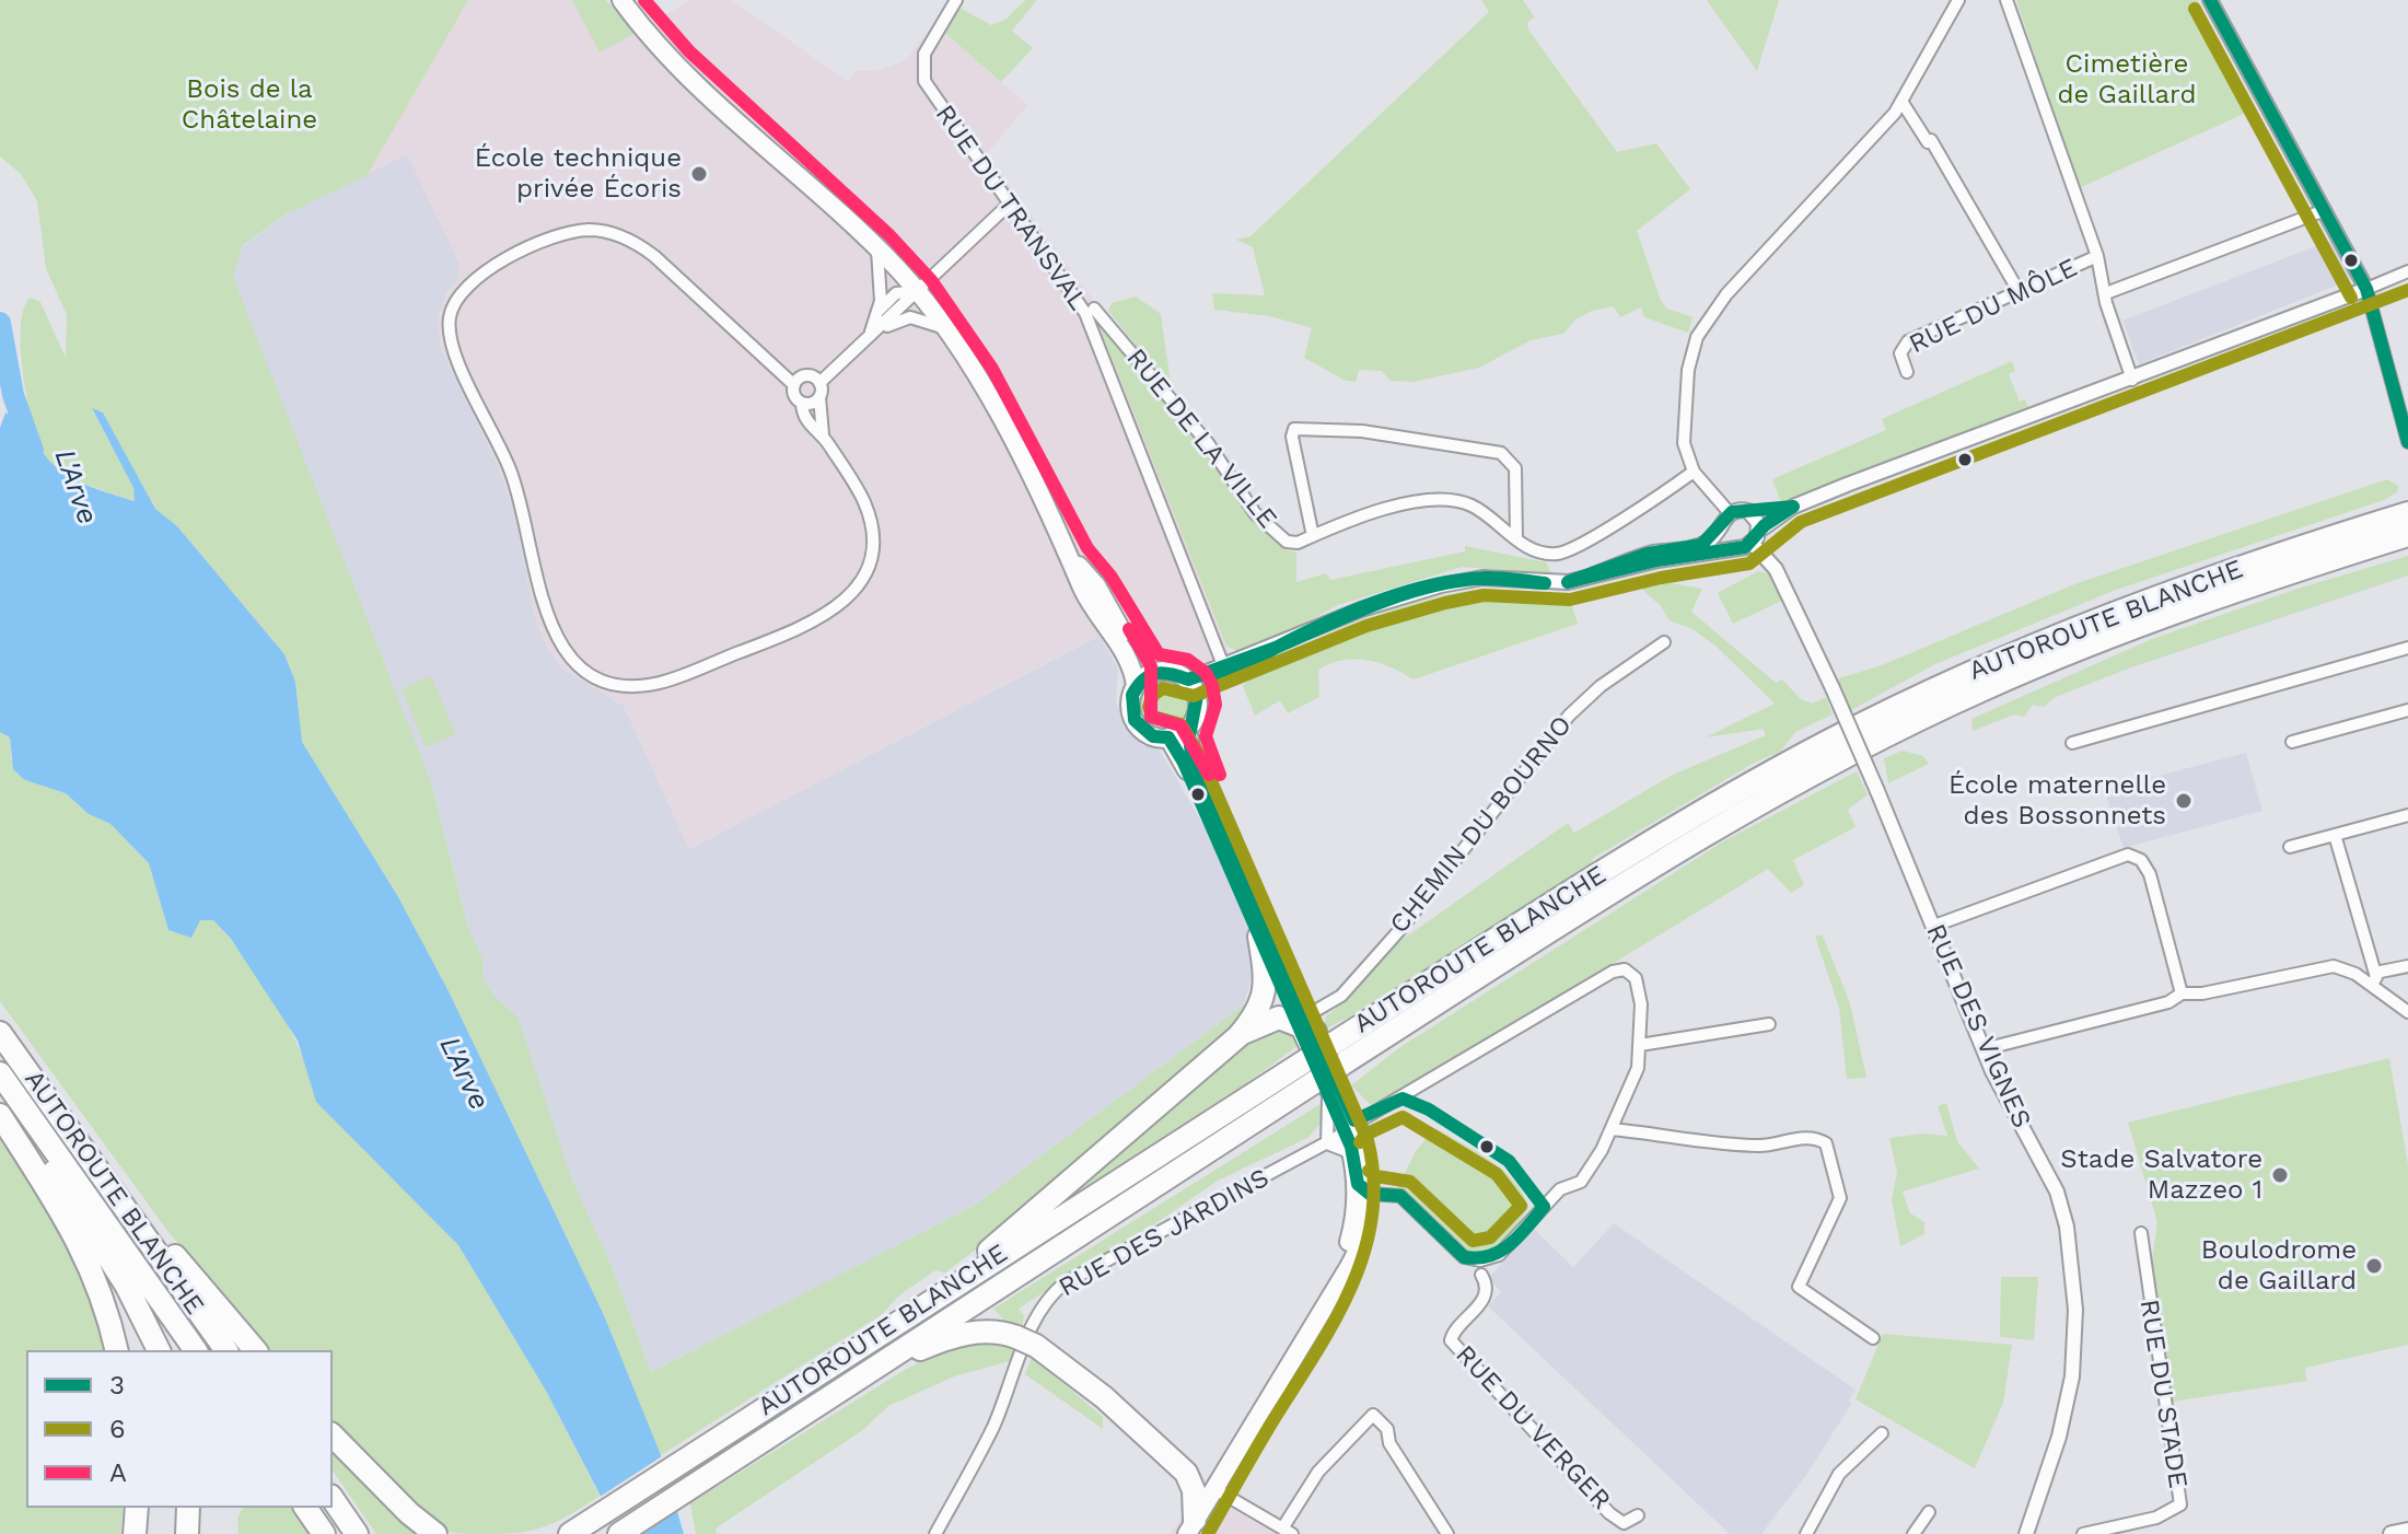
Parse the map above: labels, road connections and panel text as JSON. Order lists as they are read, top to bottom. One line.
{"streets":{"highway":["AUTOROUTE BLANCHE"],"street":["RUE DU TRANSVAL","RUE DU MÔLE","RUE DE LA VILLE","CHEMIN DU BOURNO","RUE DES VIGNES","RUE DES JARDINS","RUE DU STADE","RUE DU VERGER"]},"crossings":[["AUTOROUTE BLANCHE","CHEMIN DU BOURNO"],["RUE DES JARDINS","RUE DU VERGER"]],"water":["L'Arve"],"parks":["Cimetière de Gaillard","Bois de la Châtelaine"],"places":["École technique privée Écoris","École maternelle des Bossonnets","Stade Salvatore Mazzeo 1","Boulodrome de Gaillard"],"lines":["transit line 3","transit line A","transit line 6"],"legend":["3","6","A"]}
